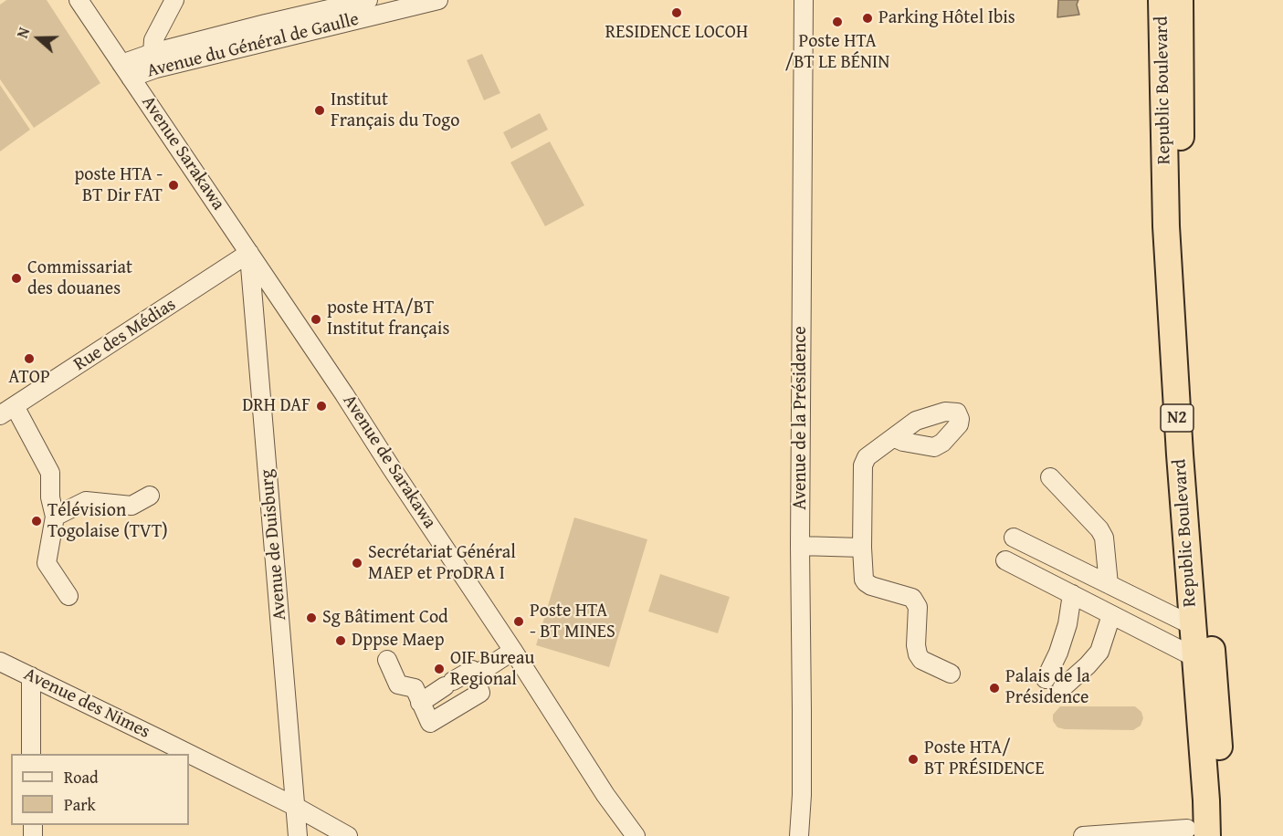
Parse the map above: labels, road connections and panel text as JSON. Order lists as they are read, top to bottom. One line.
{"streets":{"highway":["Republic Boulevard","N2"],"street":["Avenue du Général de Gaulle","Avenue Sarakawa","Rue des Médias","Avenue de la Présidence","Avenue de Sarakawa","Avenue de Duisburg","Avenue des Nimes"]},"crossings":[["Avenue du Général de Gaulle","Avenue Sarakawa"],["Avenue Sarakawa","Rue des Médias"],["Avenue Sarakawa","Avenue de Sarakawa"],["Avenue Sarakawa","Avenue de Duisburg"],["Rue des Médias","Avenue de Sarakawa"],["Rue des Médias","Avenue de Duisburg"],["Avenue de Sarakawa","Avenue de Duisburg"],["Avenue de Duisburg","Avenue des Nimes"]],"places":["RESIDENCE LOCOH","Parking Hôtel Ibis","Poste HTA /BT LE BÉNIN","Institut Français du Togo","poste HTA - BT Dir FAT","Commissariat des douanes","poste HTA/BT Institut français","ATOP","DRH DAF","Télévision Togolaise (TVT)","Secrétariat Général MAEP et ProDRA I","Sg Bâtiment Cod","Poste HTA - BT MINES","Dppse Maep","OIF Bureau Regional","Palais de la Présidence","Poste HTA/ BT PRÉSIDENCE"],"legend":["Road","Park"],"north":"left"}
